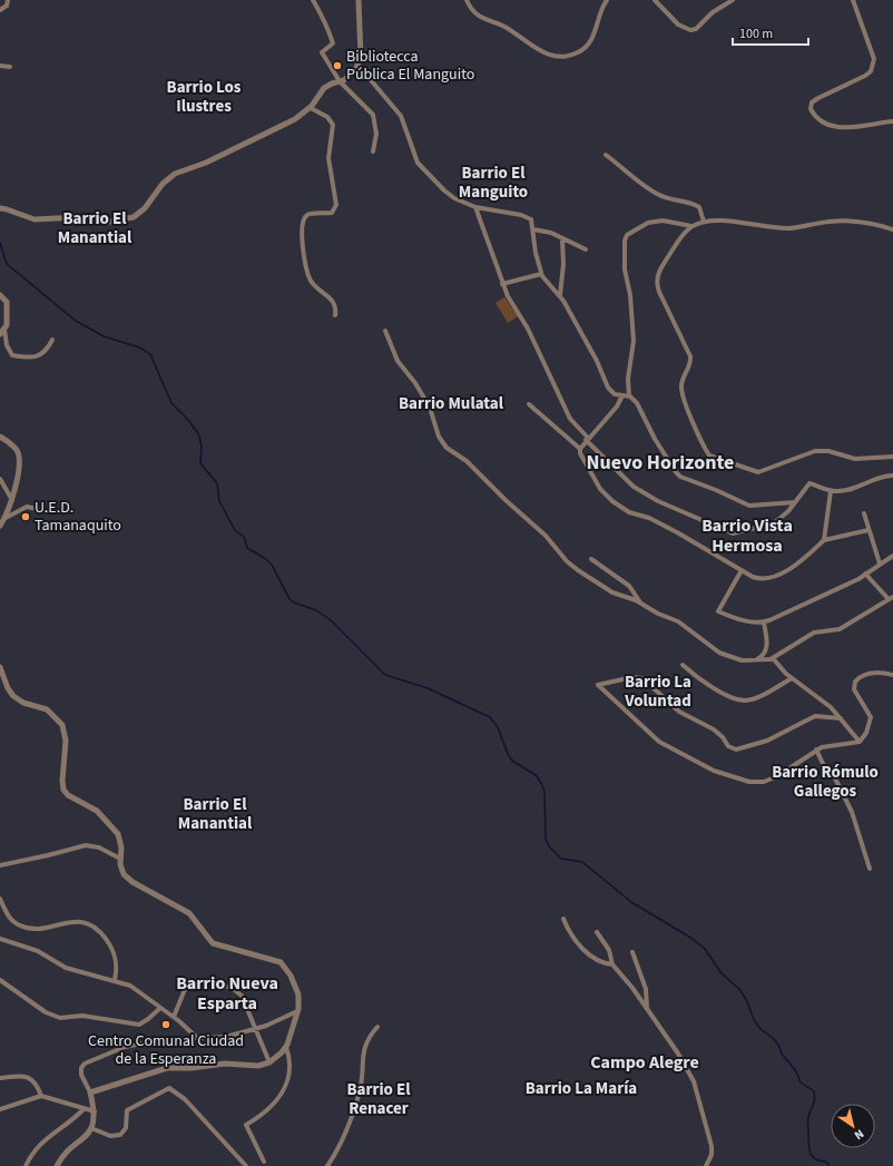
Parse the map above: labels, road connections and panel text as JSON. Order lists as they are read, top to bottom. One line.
{"districts":["Barrio Los Ilustres","Barrio El Manguito","Barrio El Manantial","Barrio Mulatal","Nuevo Horizonte","Barrio Vista Hermosa","Barrio La Voluntad","Barrio Rómulo Gallegos","Barrio El Manantial","Barrio Nueva Esparta","Campo Alegre","Barrio La María","Barrio El Renacer"],"places":["Bibliotecca Pública El Manguito","U.E.D. Tamanaquito","Centro Comunal Ciudad de la Esperanza"],"scale_bar":"100 m","north":"bottom right"}
